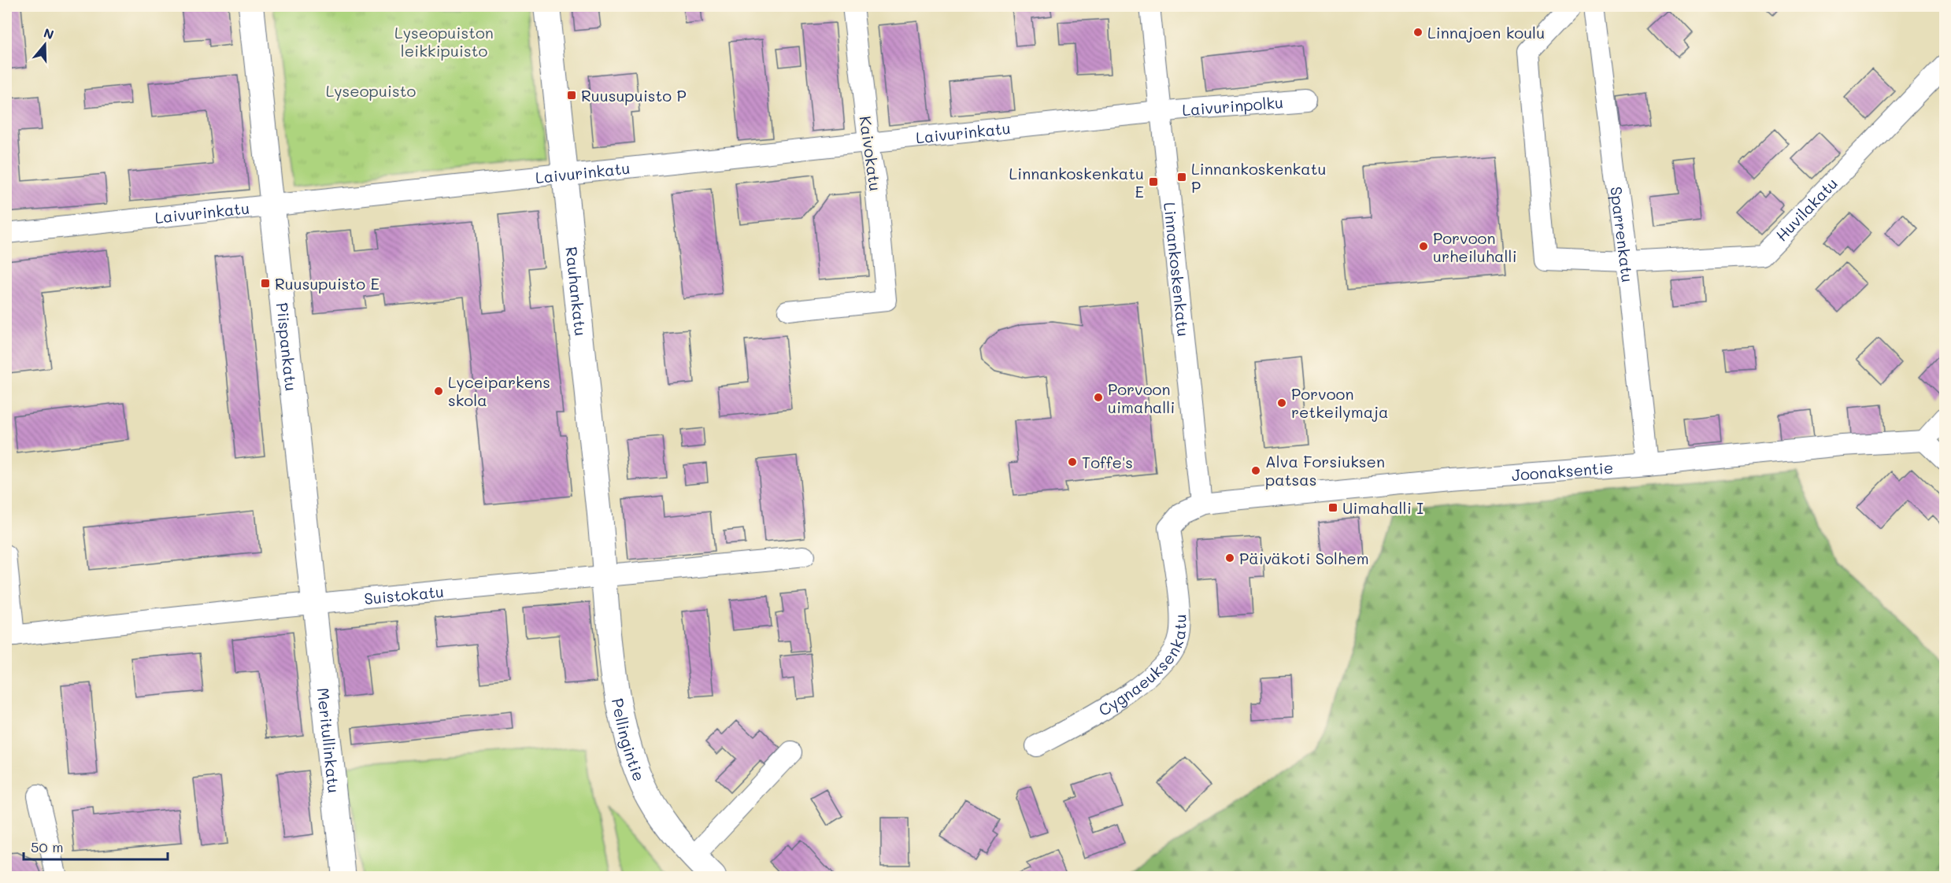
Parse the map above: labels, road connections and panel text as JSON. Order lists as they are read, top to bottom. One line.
{"streets":{"street":["Laivurinpolku","Laivurinkatu","Kaivokatu","Huvilakatu","Sparrenkatu","Linnankoskenkatu","Rauhankatu","Piispankatu","Joonaksentie","Suistokatu","Cygnaeuksenkatu","Pellingintie","Meritullinkatu"]},"crossings":[["Laivurinpolku","Laivurinkatu"],["Laivurinpolku","Linnankoskenkatu"],["Laivurinkatu","Kaivokatu"],["Laivurinkatu","Linnankoskenkatu"],["Laivurinkatu","Rauhankatu"],["Laivurinkatu","Piispankatu"],["Huvilakatu","Sparrenkatu"],["Sparrenkatu","Joonaksentie"],["Linnankoskenkatu","Joonaksentie"],["Linnankoskenkatu","Cygnaeuksenkatu"],["Rauhankatu","Suistokatu"],["Rauhankatu","Pellingintie"],["Piispankatu","Suistokatu"],["Piispankatu","Meritullinkatu"],["Joonaksentie","Cygnaeuksenkatu"],["Suistokatu","Pellingintie"],["Suistokatu","Meritullinkatu"]],"parks":["Lyseopuiston leikkipuisto","Lyseopuisto"],"places":{"other":["Linnajoen koulu","Porvoon urheiluhalli","Lyceiparkens skola","Porvoon uimahalli","Porvoon retkeilymaja","Toffe's","Alva Forsiuksen patsas","Päiväkoti Solhem"],"transit":["Ruusupuisto P","Linnankoskenkatu P","Linnankoskenkatu E","Ruusupuisto E","Uimahalli I"]},"scale_bar":"50 m","north":"top"}
